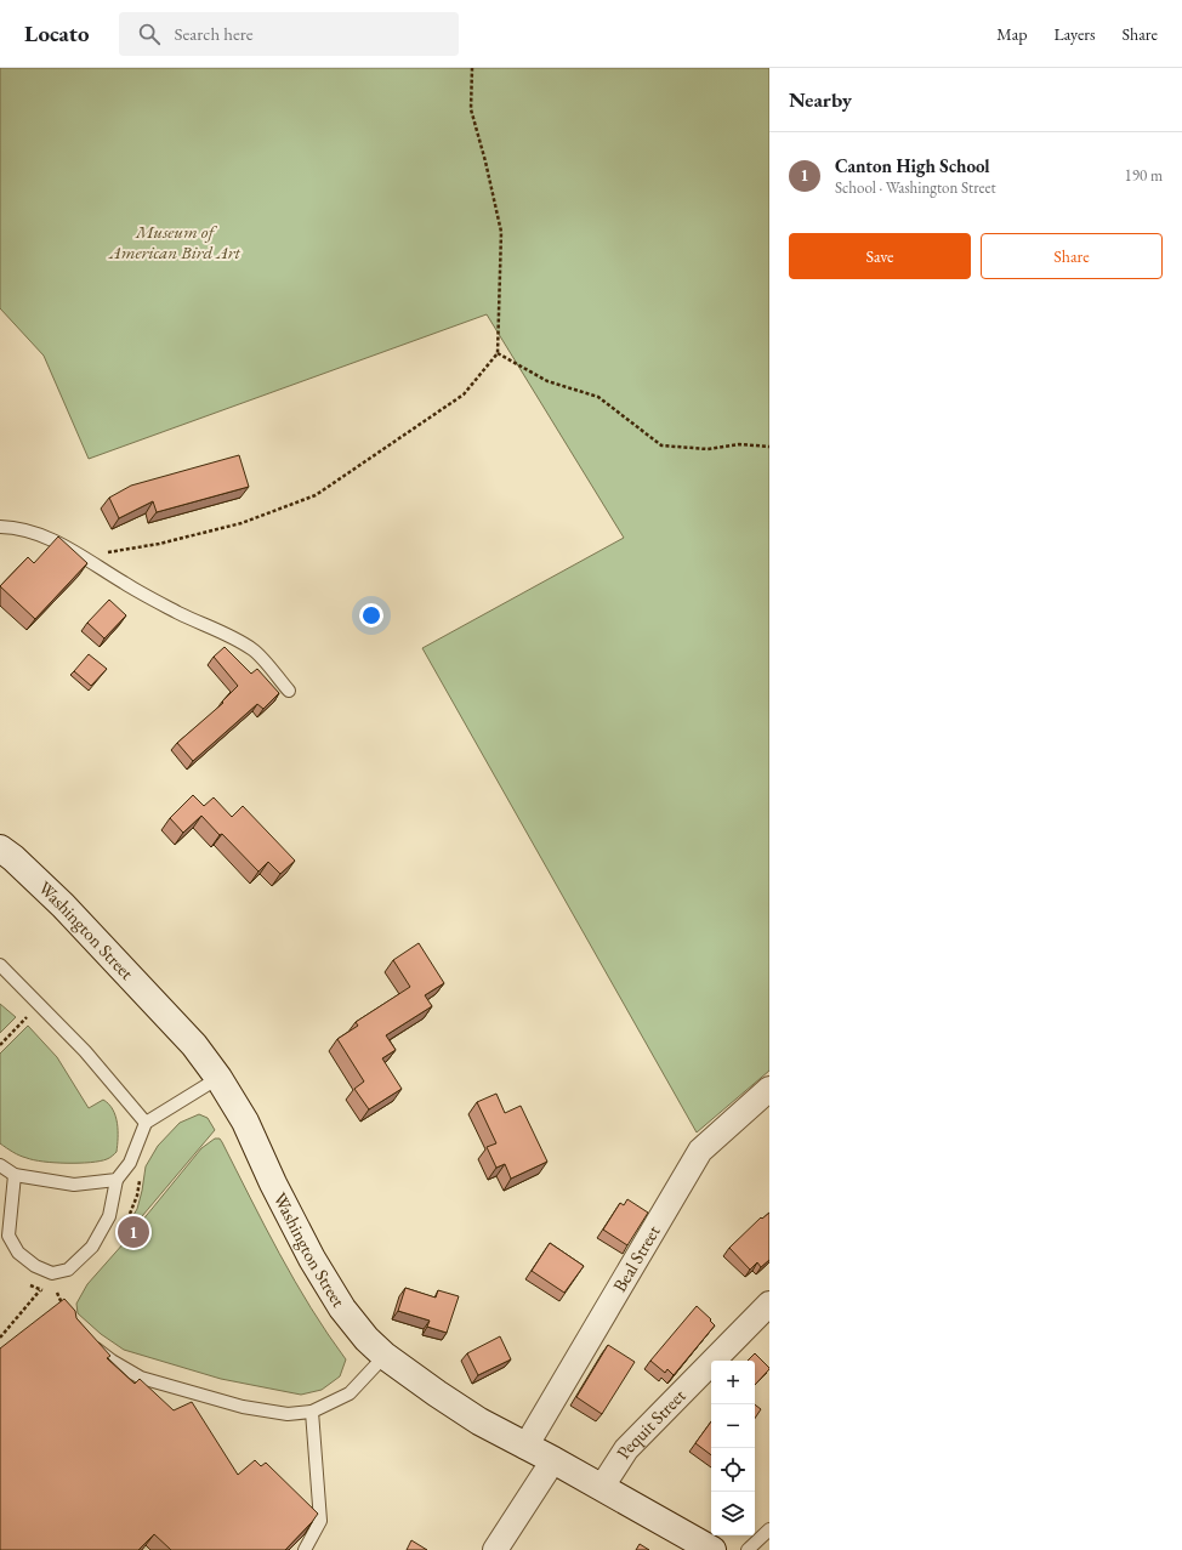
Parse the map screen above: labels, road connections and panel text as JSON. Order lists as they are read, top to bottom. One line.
{"streets":{"main road":["Washington Street"],"street":["Beal Street","Pequit Street"]},"crossings":[["Washington Street","Beal Street"],["Washington Street","Pequit Street"]],"parks":["Museum of American Bird Art"],"page":{"header":"Locato","search":"Search here","nav":["Map","Layers","Share"],"heading":"Nearby","list":[{"mark":"1","name":"Canton High School","note":"School · Washington Street","value":"190 m"}],"buttons":["Save","Share"],"pins":"1","map_buttons":["+","−"]}}
